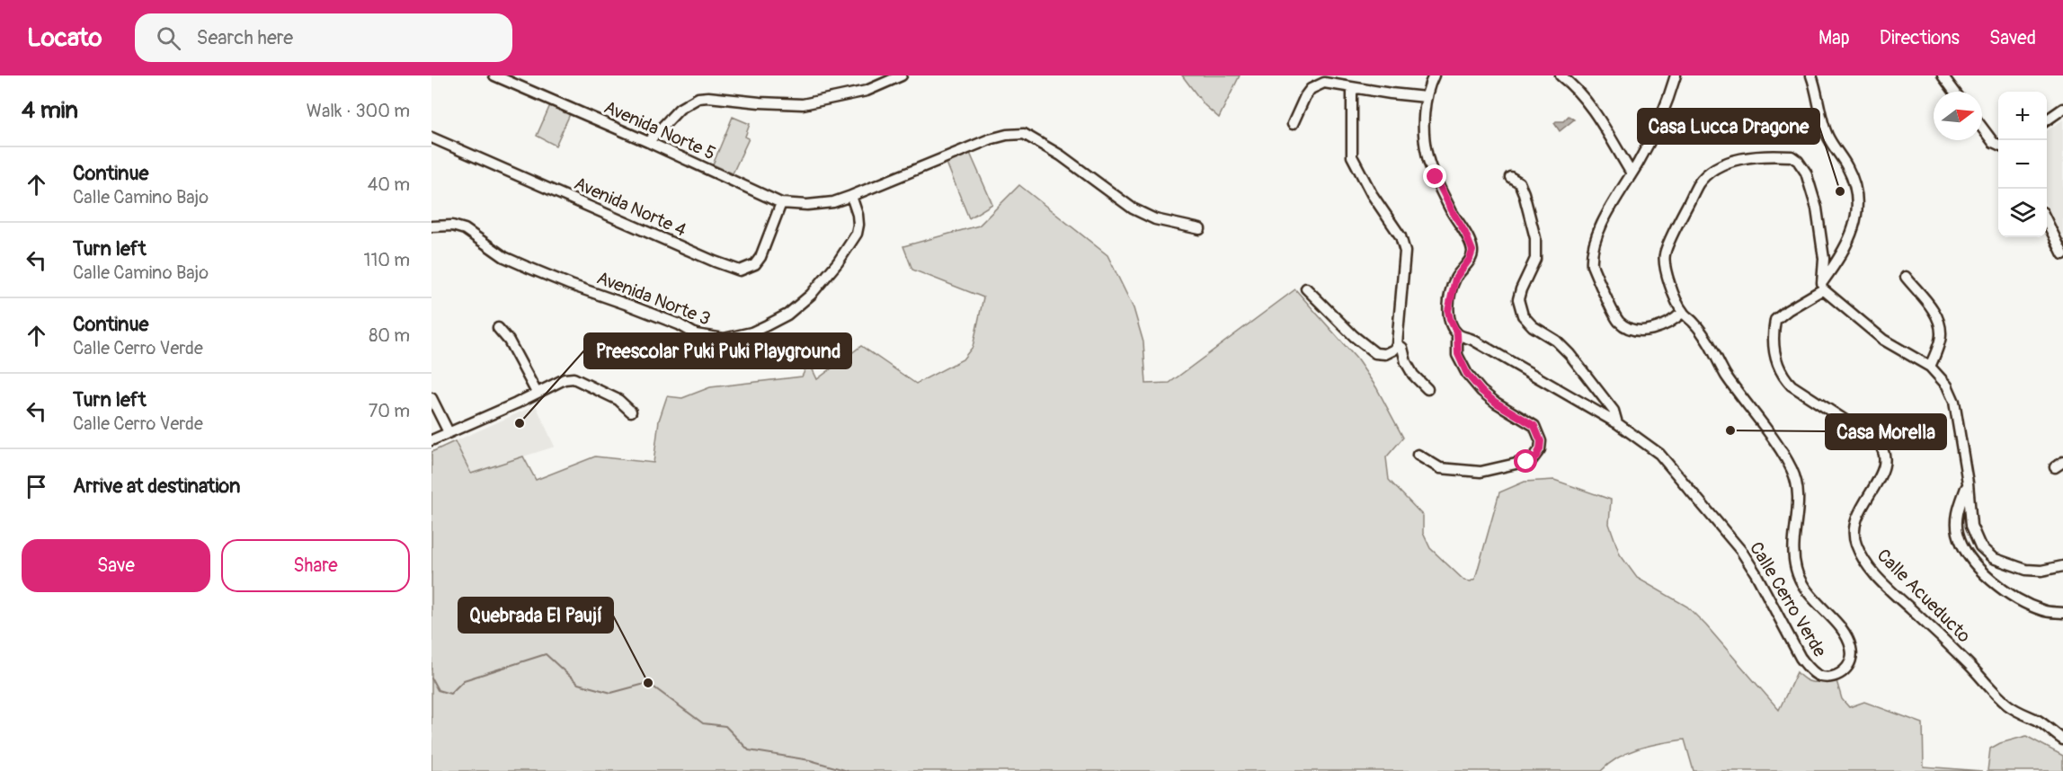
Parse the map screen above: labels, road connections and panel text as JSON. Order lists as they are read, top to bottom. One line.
{"streets":{"street":["Avenida Norte 5","Avenida Norte 4","Avenida Norte 3","Calle Acueducto","Calle Cerro Verde"]},"crossings":[["Avenida Norte 5","Avenida Norte 4"],["Calle Acueducto","Calle Cerro Verde"]],"places":["Casa Lucca Dragone","Preescolar Puki Puki Playground","Casa Morella","Quebrada El Paují"],"north":"right","page":{"header":"Locato","search":"Search here","nav":["Map","Directions","Saved"],"heading":["4 min","Walk · 300 m"],"map_buttons":["+","−"],"list":[["Continue","Calle Camino Bajo","40 m"],["Turn left","Calle Camino Bajo","110 m"],["Continue","Calle Cerro Verde","80 m"],["Turn left","Calle Cerro Verde","70 m"],"Arrive at destination"],"buttons":["Save","Share"]}}
